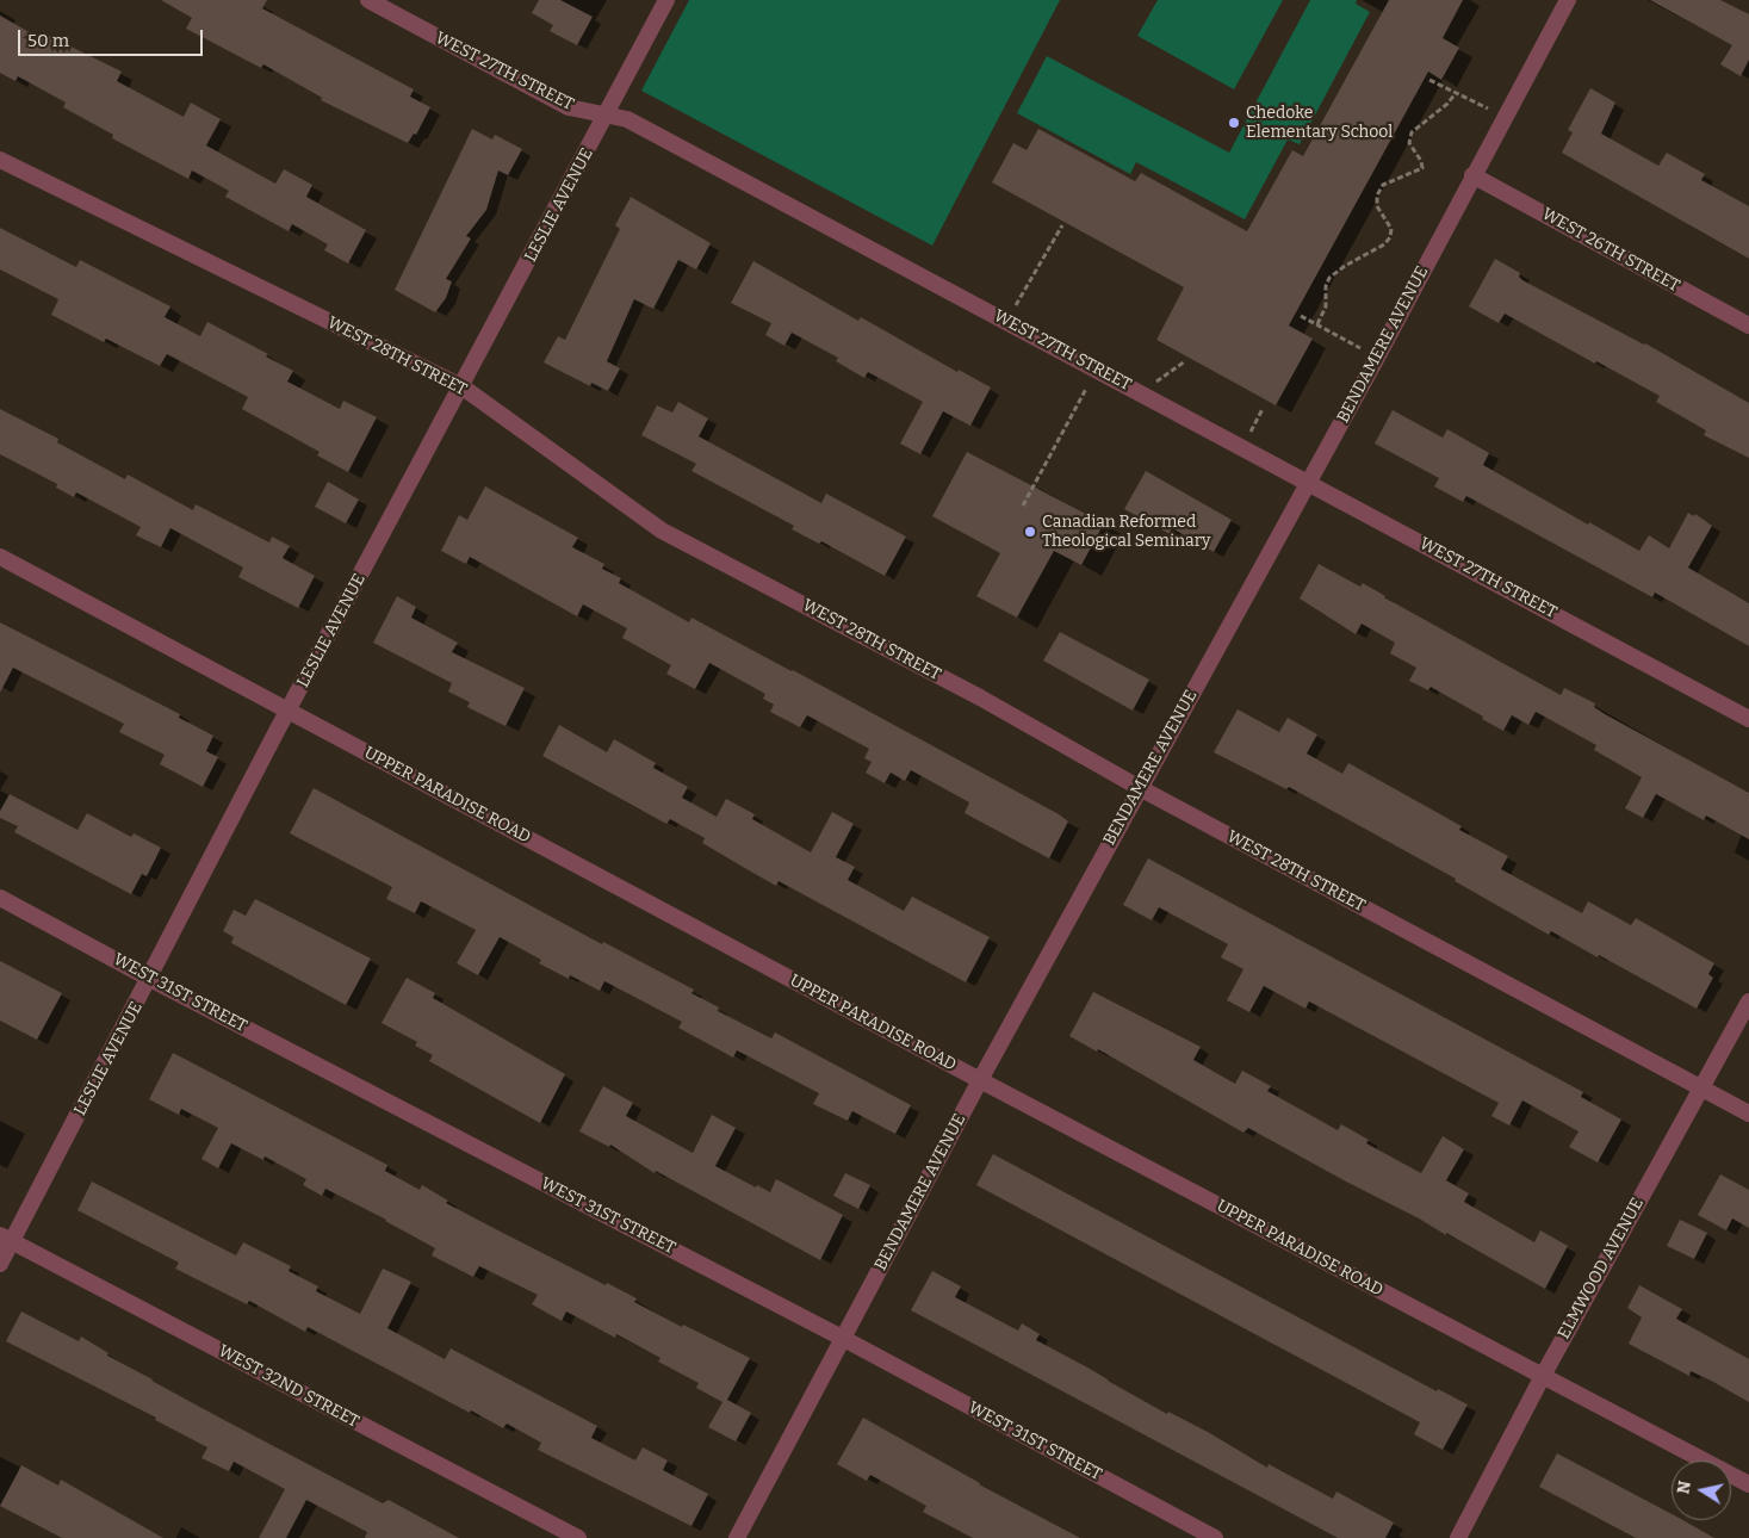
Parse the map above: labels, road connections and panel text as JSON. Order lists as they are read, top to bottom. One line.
{"streets":{"street":["WEST 27TH STREET","LESLIE AVENUE","WEST 26TH STREET","BENDAMERE AVENUE","WEST 28TH STREET","UPPER PARADISE ROAD","WEST 31ST STREET","ELMWOOD AVENUE","WEST 32ND STREET"]},"crossings":[["WEST 27TH STREET","LESLIE AVENUE"],["WEST 27TH STREET","BENDAMERE AVENUE"],["LESLIE AVENUE","WEST 28TH STREET"],["LESLIE AVENUE","UPPER PARADISE ROAD"],["LESLIE AVENUE","WEST 31ST STREET"],["LESLIE AVENUE","WEST 32ND STREET"],["WEST 26TH STREET","BENDAMERE AVENUE"],["BENDAMERE AVENUE","WEST 28TH STREET"],["BENDAMERE AVENUE","UPPER PARADISE ROAD"],["BENDAMERE AVENUE","WEST 31ST STREET"],["WEST 28TH STREET","ELMWOOD AVENUE"],["UPPER PARADISE ROAD","ELMWOOD AVENUE"]],"places":["Chedoke Elementary School","Canadian Reformed Theological Seminary"],"scale_bar":"50 m","north":"left"}
